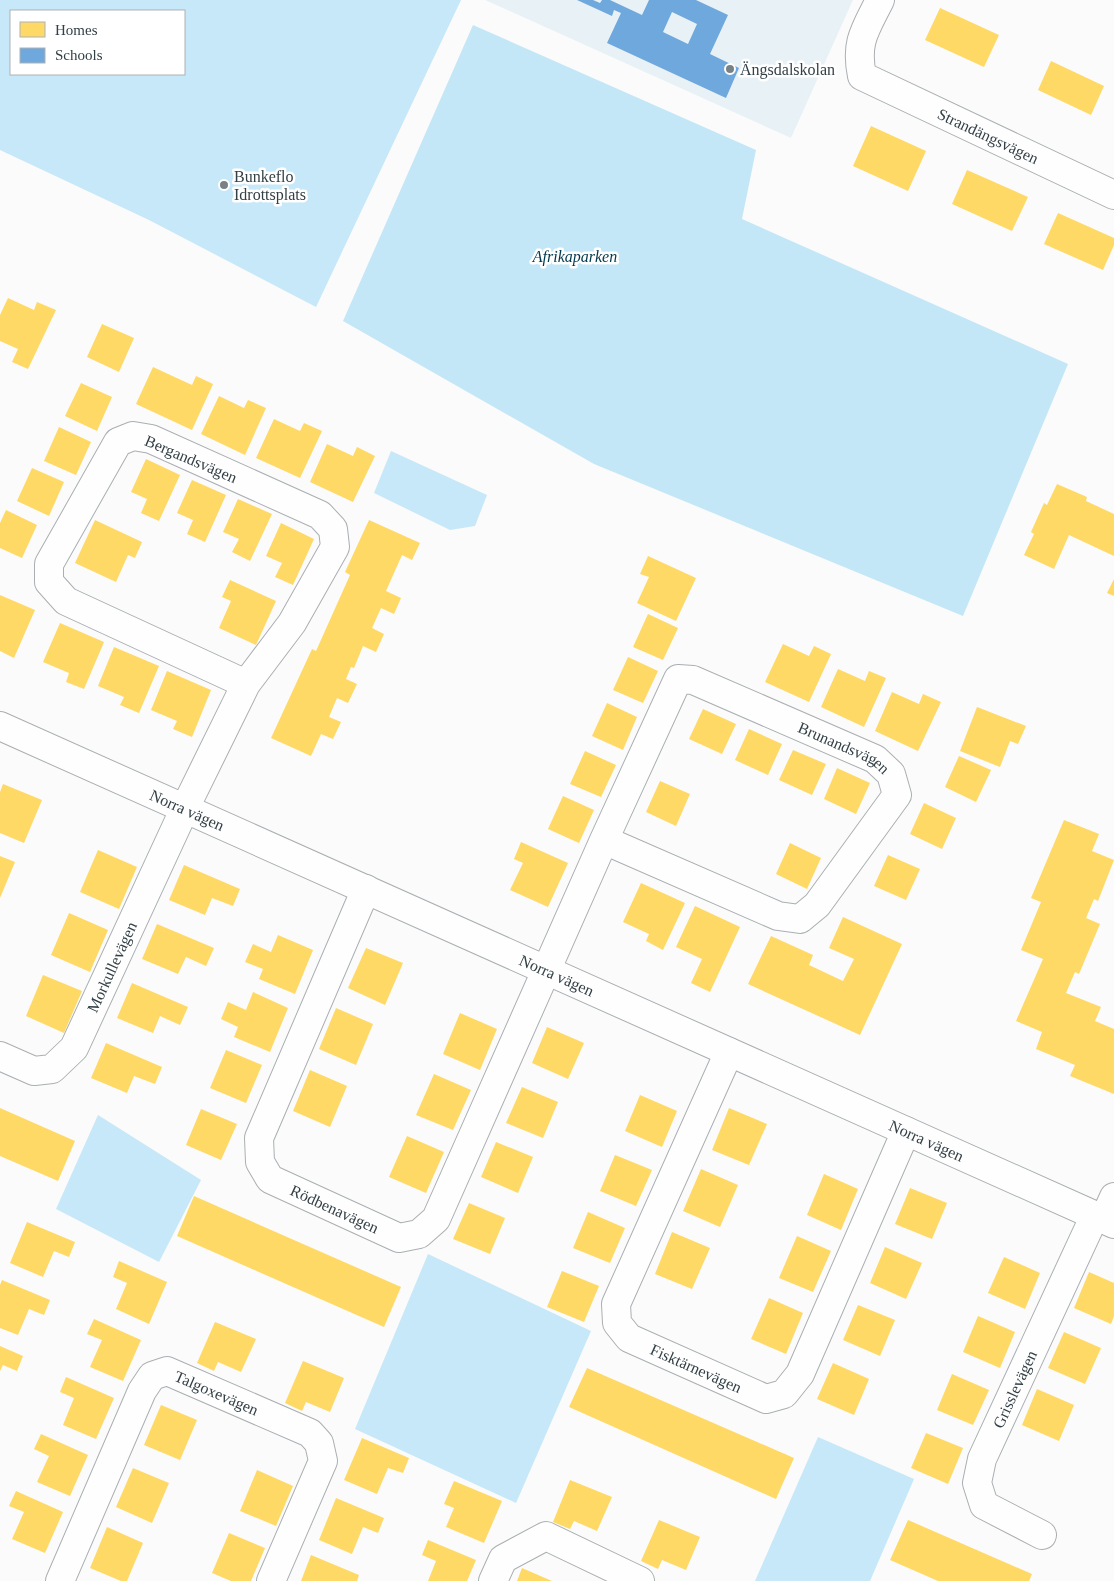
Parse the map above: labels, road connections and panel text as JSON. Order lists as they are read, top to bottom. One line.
{"streets":{"street":["Strandängsvägen","Bergandsvägen","Brunandsvägen","Norra vägen","Morkullevägen","Rödbenavägen","Fisktärnevägen","Grisslevägen","Talgoxevägen"]},"crossings":[["Bergandsvägen","Norra vägen"],["Bergandsvägen","Morkullevägen"],["Brunandsvägen","Norra vägen"],["Brunandsvägen","Rödbenavägen"],["Norra vägen","Morkullevägen"],["Norra vägen","Rödbenavägen"],["Norra vägen","Fisktärnevägen"],["Norra vägen","Grisslevägen"]],"parks":["Afrikaparken"],"places":["Ängsdalskolan","Bunkeflo Idrottsplats"],"legend":["Homes","Schools"]}
